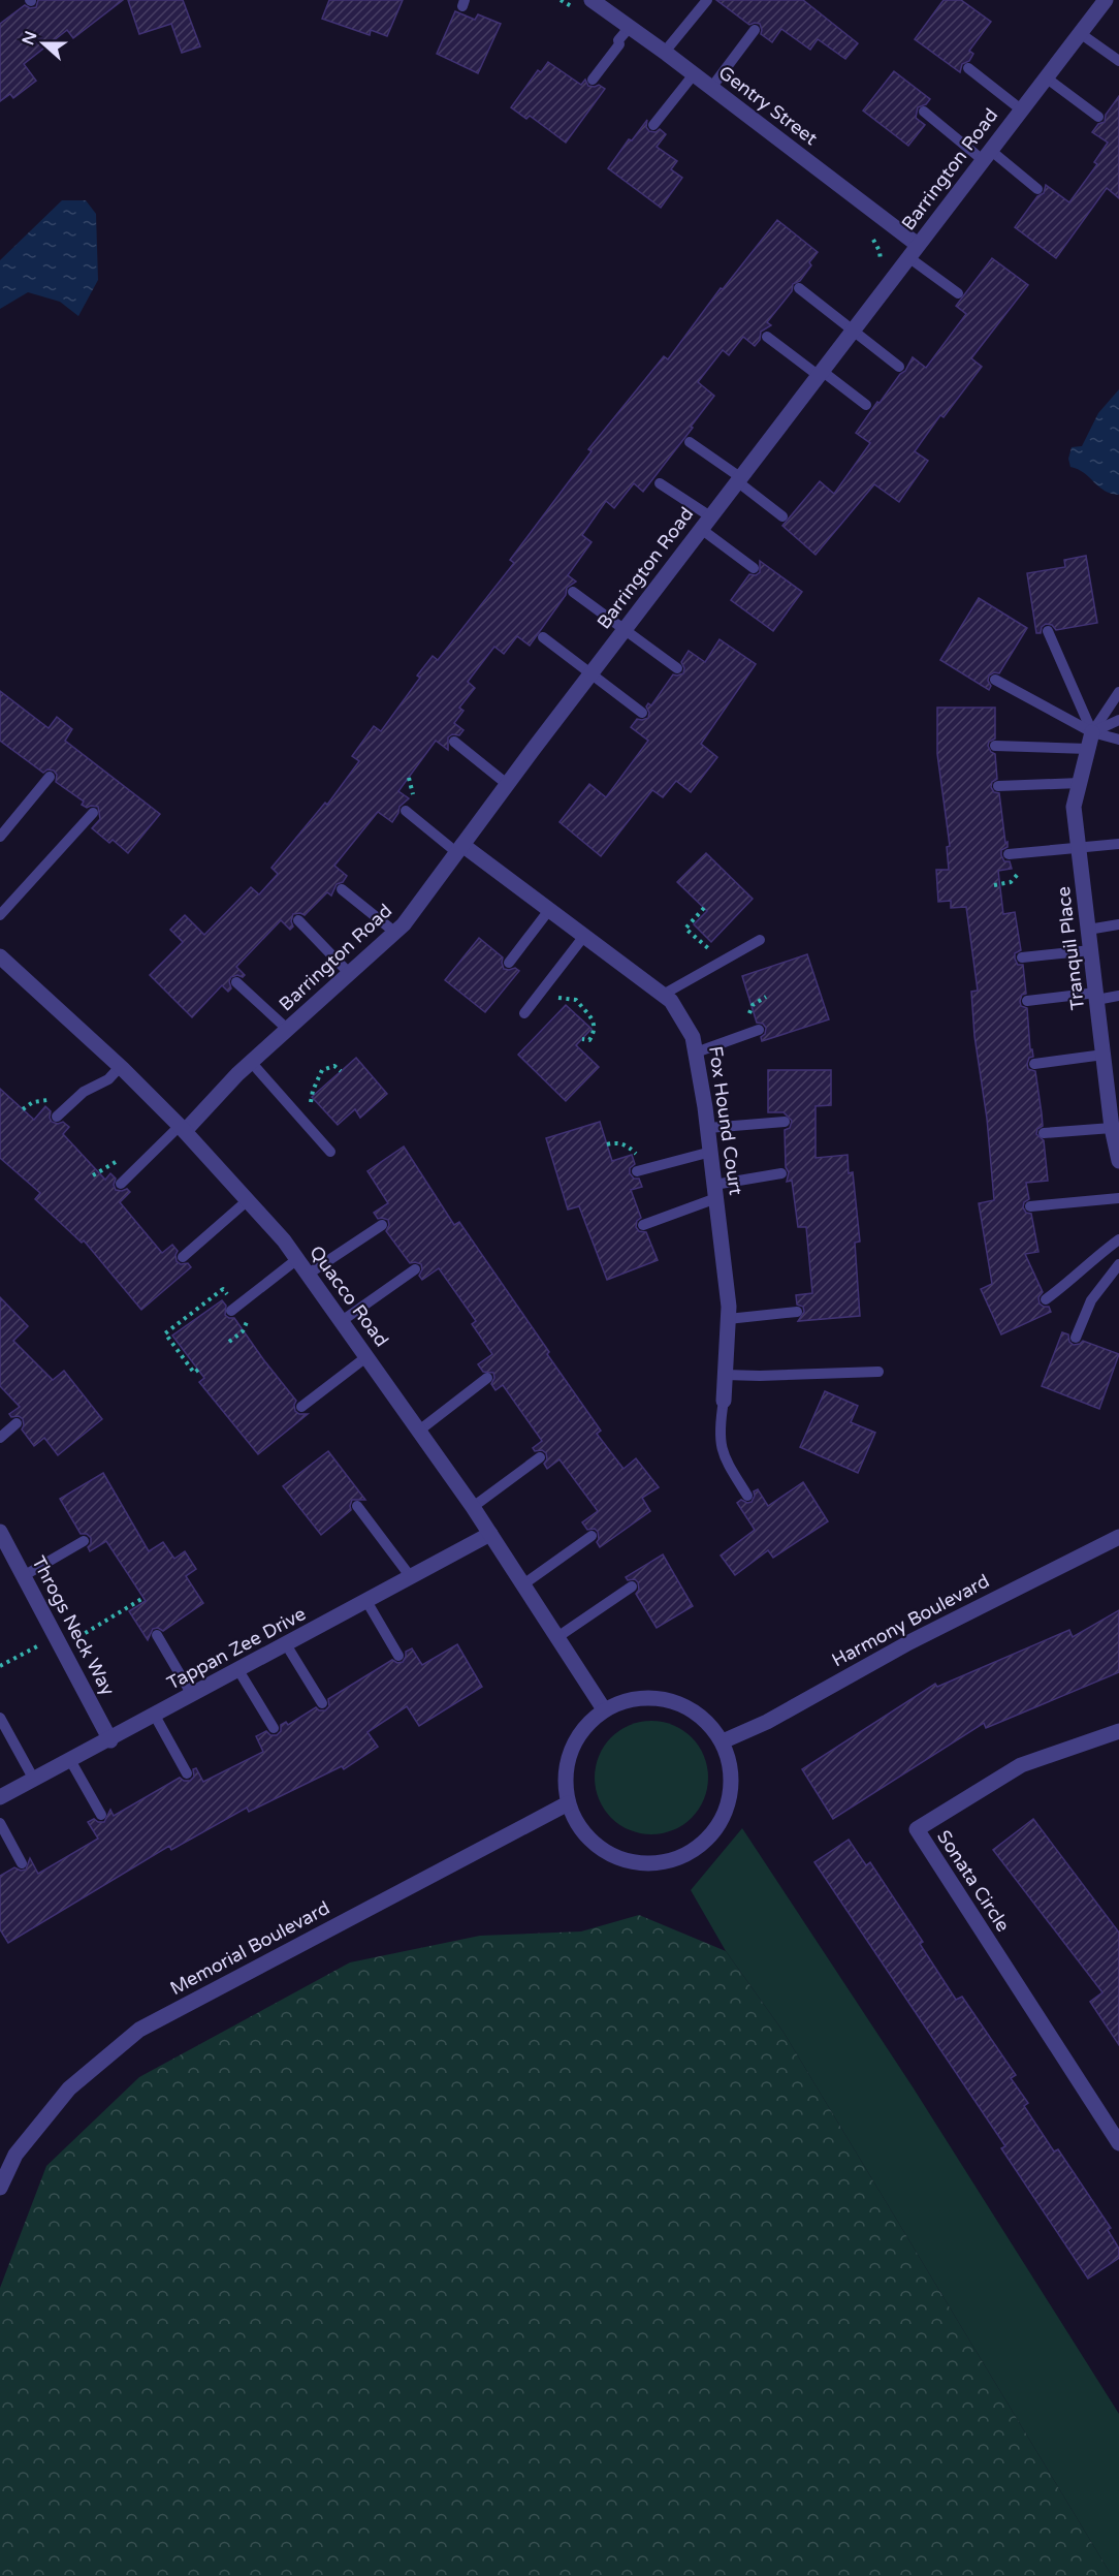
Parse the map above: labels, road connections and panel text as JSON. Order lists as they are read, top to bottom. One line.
{"streets":{"street":["Gentry Street","Barrington Road","Tranquil Place","Fox Hound Court","Quacco Road","Harmony Boulevard","Throgs Neck Way","Tappan Zee Drive","Sonata Circle","Memorial Boulevard"]},"crossings":[["Gentry Street","Barrington Road"],["Barrington Road","Fox Hound Court"],["Barrington Road","Quacco Road"],["Quacco Road","Harmony Boulevard"],["Quacco Road","Tappan Zee Drive"],["Quacco Road","Memorial Boulevard"],["Harmony Boulevard","Memorial Boulevard"],["Throgs Neck Way","Tappan Zee Drive"]],"north":"left"}
